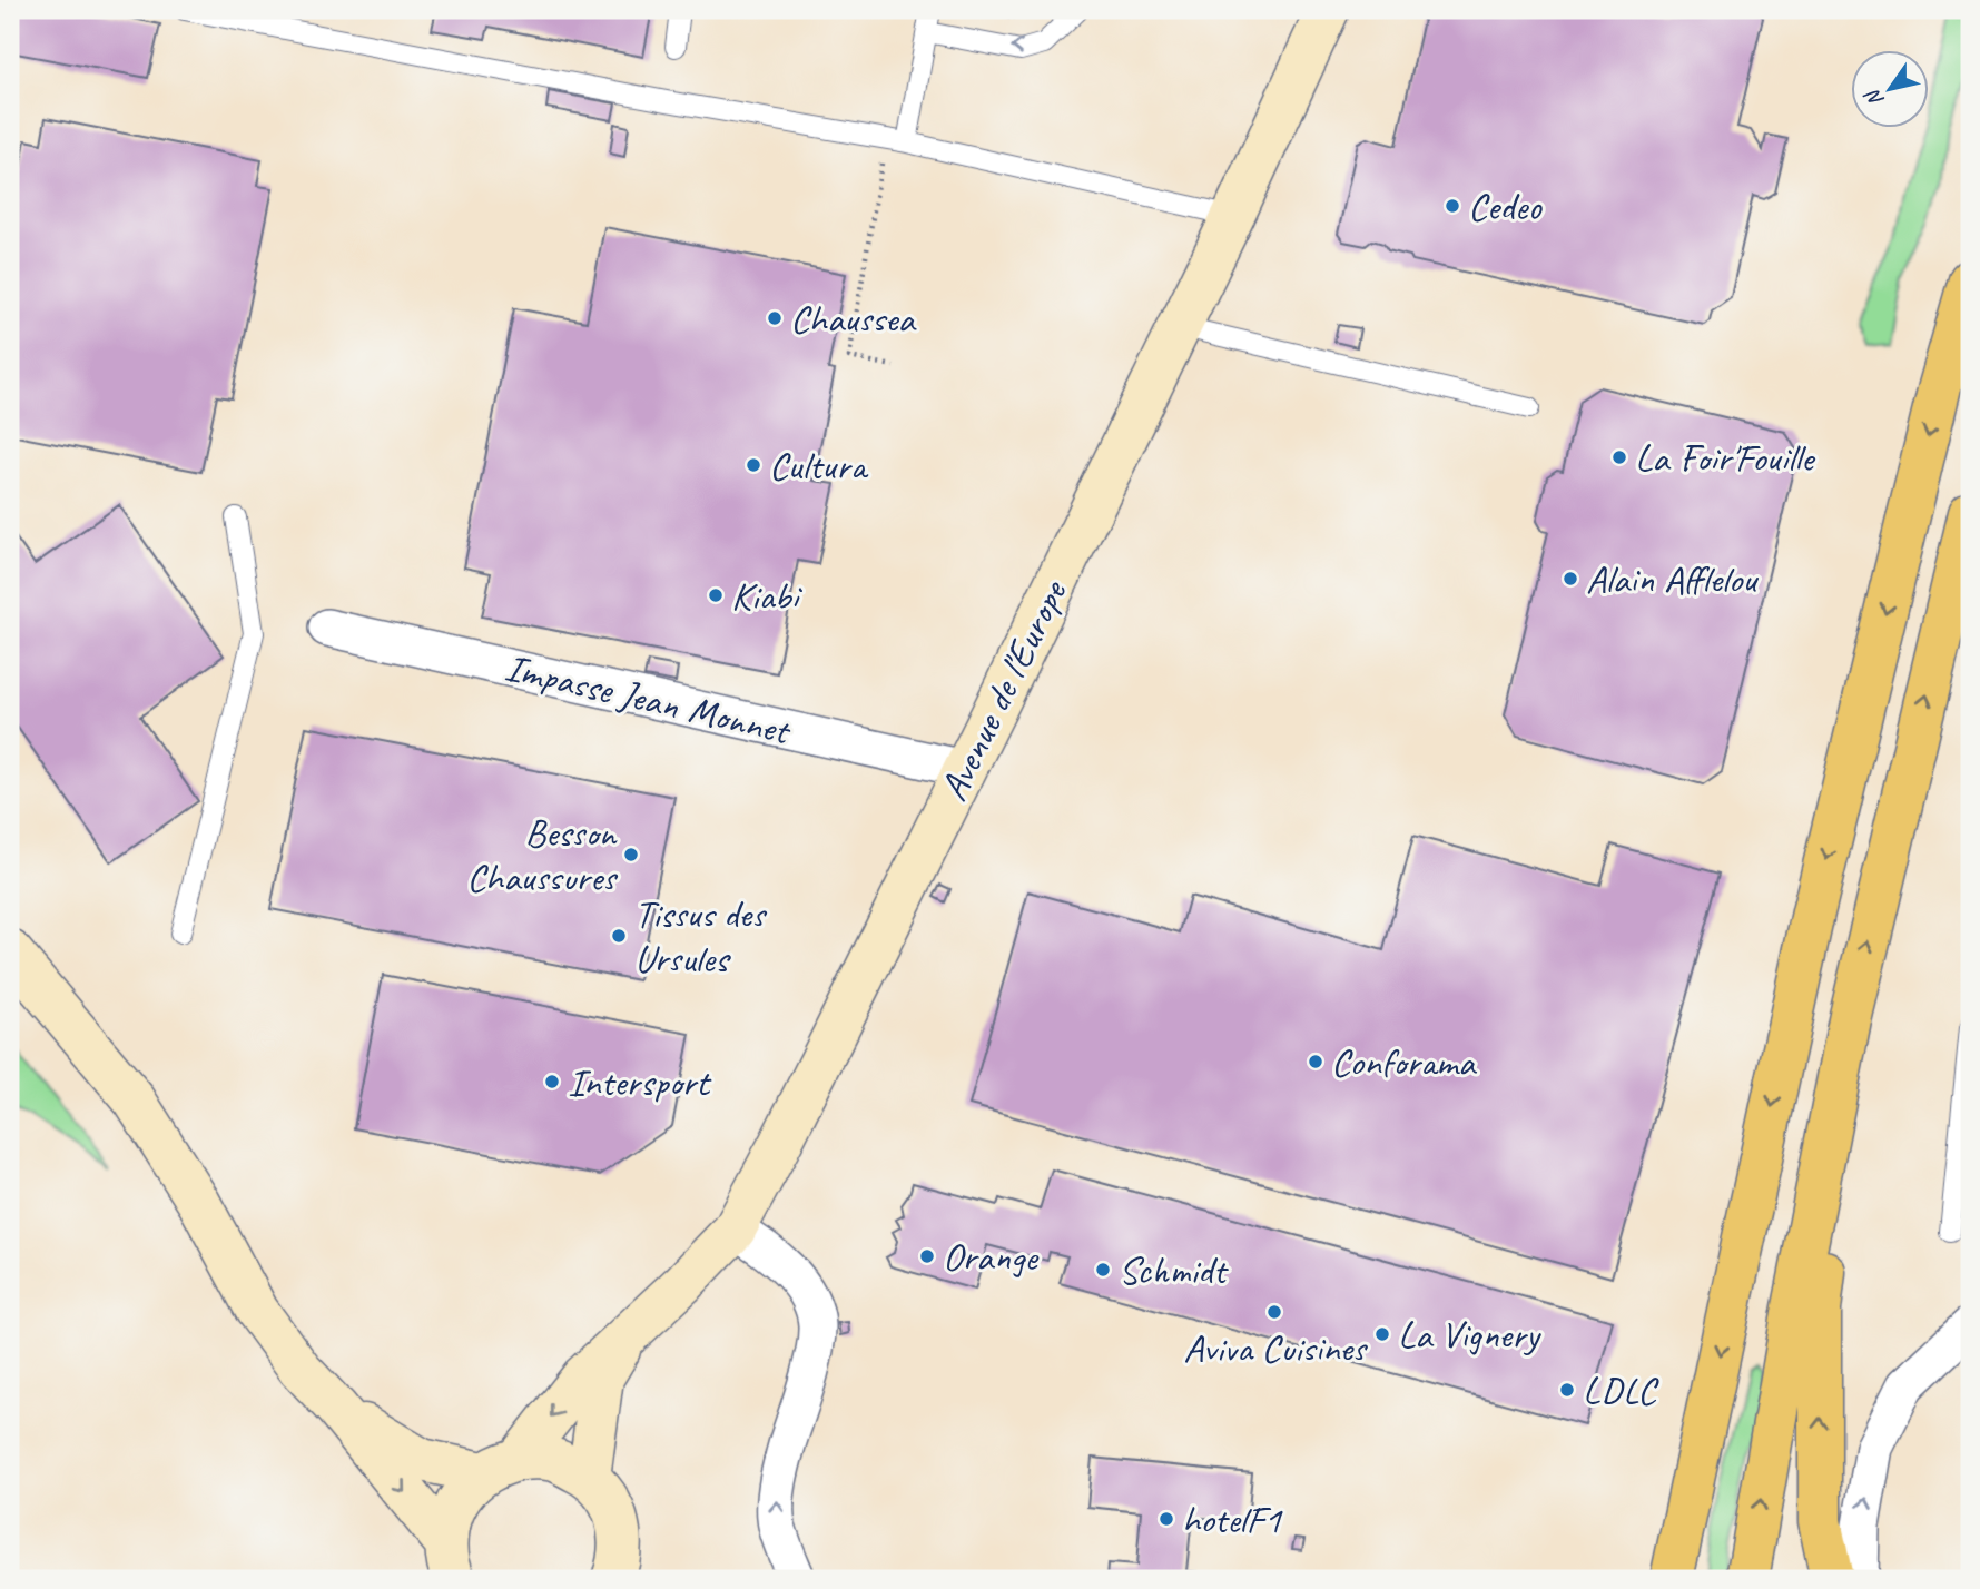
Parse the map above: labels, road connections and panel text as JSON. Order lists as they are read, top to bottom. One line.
{"streets":{"street":["Avenue de l'Europe","Impasse Jean Monnet"]},"crossings":[["Avenue de l'Europe","Impasse Jean Monnet"]],"places":["Cedeo","Chaussea","La Foir'Fouille","Cultura","Alain Afflelou","Kiabi","Besson Chaussures","Tissus des Ursules","Conforama","Intersport","Orange","Schmidt","Aviva Cuisines","La Vignery","LDLC","hotelF1"],"north":"bottom left"}
